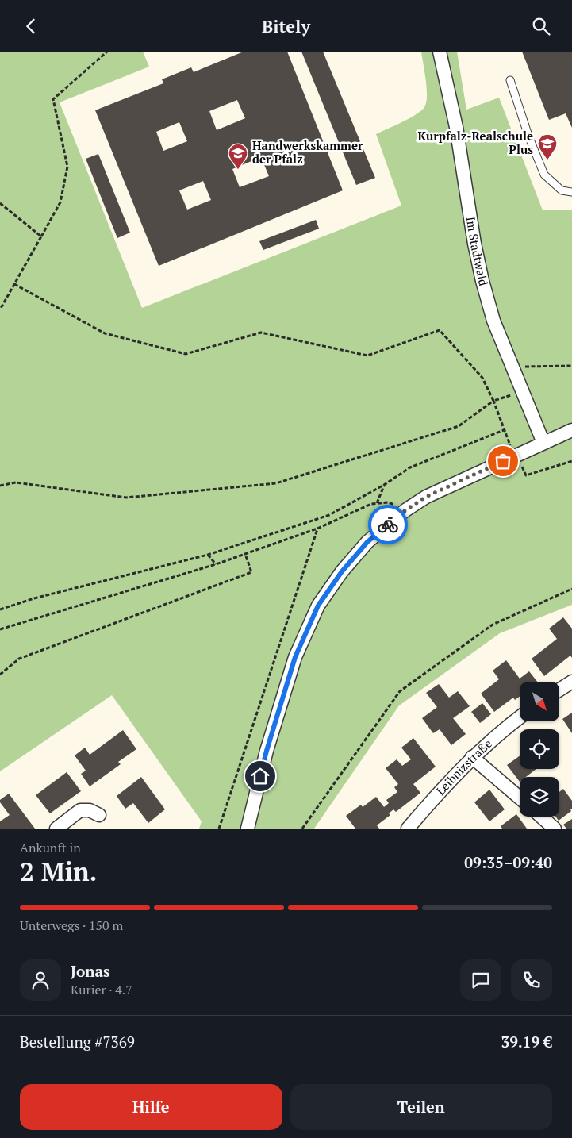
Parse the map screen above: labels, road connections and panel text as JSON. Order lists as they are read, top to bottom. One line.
{"streets":{"street":["Im Stadtwald","Leibnizstraße"]},"places":{"school or university":["Kurpfalz-Realschule Plus","Handwerkskammer der Pfalz"]},"north":"bottom right","page":{"header":"Bitely","heading":["2 Min.","Ankunft in","09:35–09:40"],"panel":["Jonas","Kurier · 4.7","Bestellung #7369","39.19 €"],"bar":"Unterwegs · 150 m","buttons":["Hilfe","Teilen"]}}
